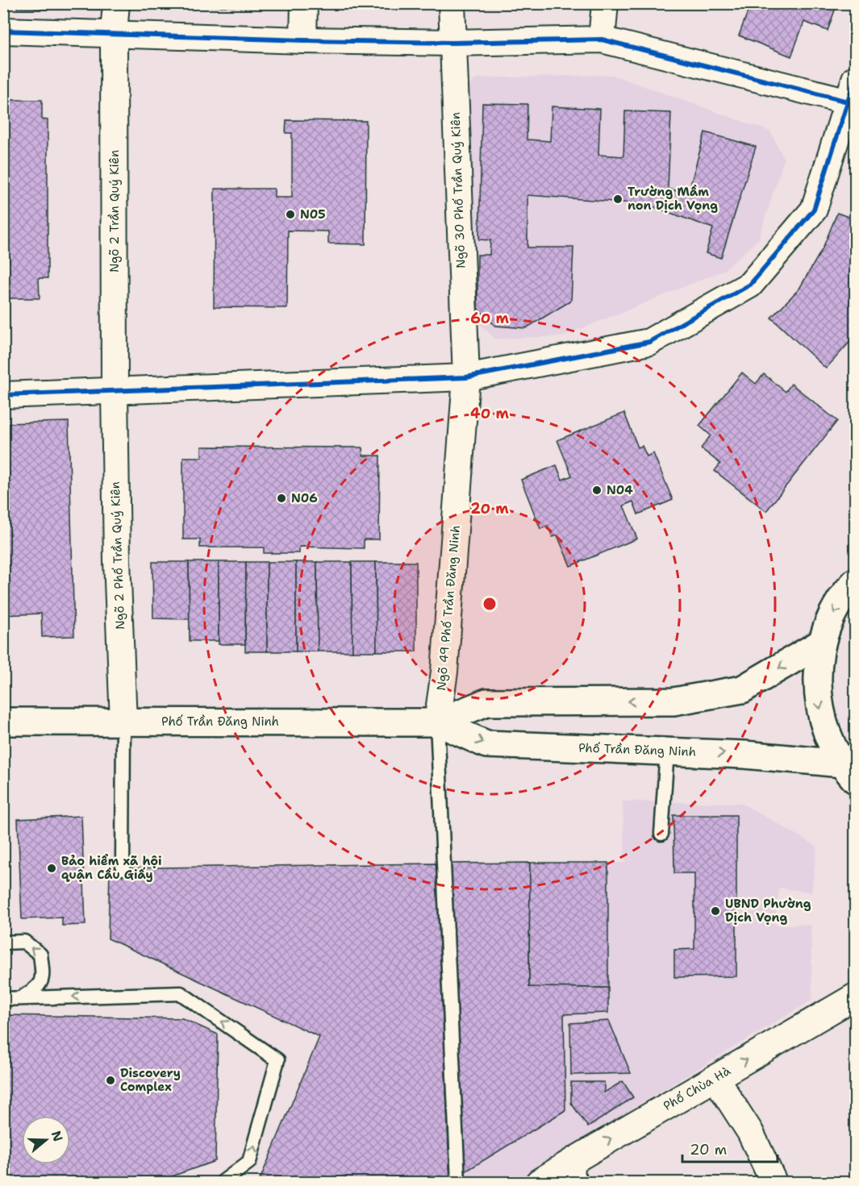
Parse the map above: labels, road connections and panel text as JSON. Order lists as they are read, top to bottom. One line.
{"streets":{"street":["Ngõ 30 Phố Trần Quý Kiên","Ngõ 2 Trần Quý Kiên","Ngõ 2 Phố Trần Quý Kiên","Ngõ 49 Phố Trần Đăng Ninh","Phố Trần Đăng Ninh","Phố Chùa Hà"]},"crossings":[["Ngõ 30 Phố Trần Quý Kiên","Ngõ 49 Phố Trần Đăng Ninh"],["Ngõ 2 Trần Quý Kiên","Ngõ 2 Phố Trần Quý Kiên"],["Ngõ 2 Phố Trần Quý Kiên","Phố Trần Đăng Ninh"],["Ngõ 49 Phố Trần Đăng Ninh","Phố Trần Đăng Ninh"]],"one_way":["Phố Chùa Hà"],"places":["Trường Mầm non Dịch Vọng","N05","N04","N06","Bảo hiểm xã hội quận Cầu Giấy","UBND Phường Dịch Vọng","Discovery Complex"],"scale_bar":"20 m","north":"right","rings":["60 m","40 m","20 m"]}
